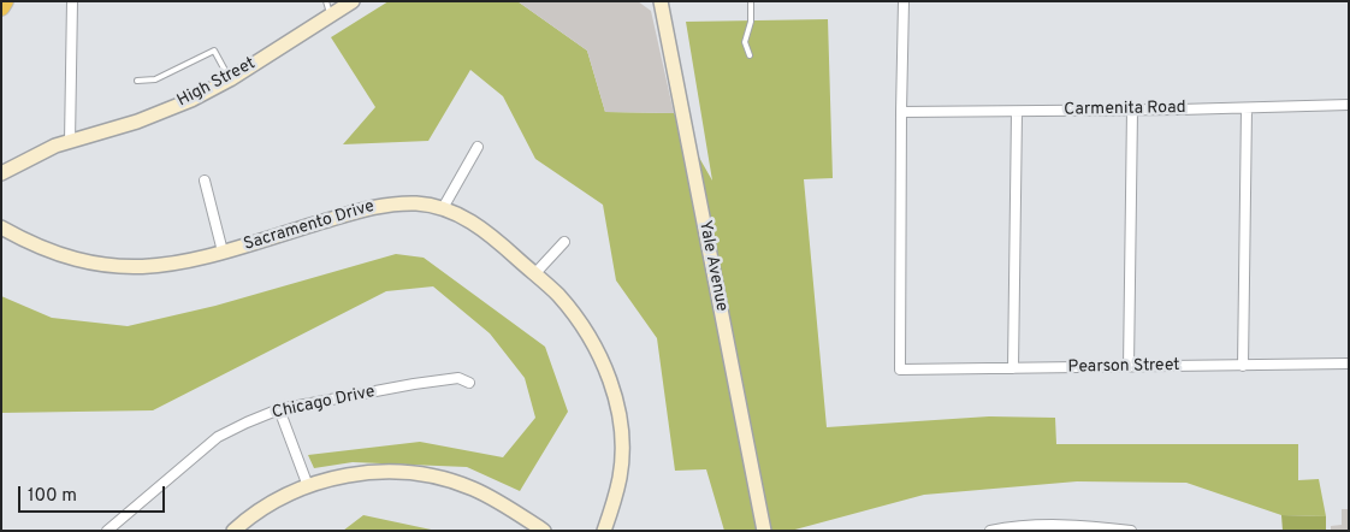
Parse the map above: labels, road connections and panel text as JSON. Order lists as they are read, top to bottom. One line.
{"streets":{"street":["High Street","Carmenita Road","Sacramento Drive","Yale Avenue","Pearson Street","Chicago Drive"]},"crossings":[["Carmenita Road","Pearson Street"]],"scale_bar":"100 m"}
